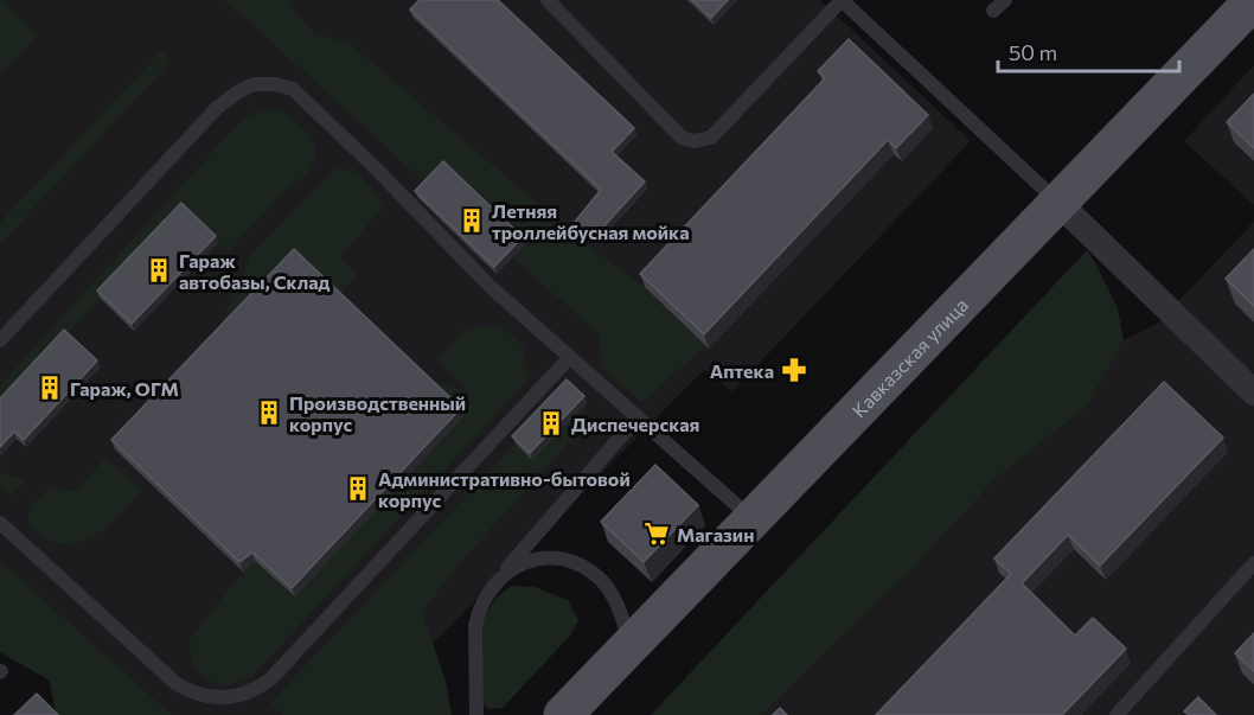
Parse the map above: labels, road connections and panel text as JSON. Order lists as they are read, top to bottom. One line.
{"streets":{"main road":["Кавказская улица"]},"places":{"building":["Летняя троллейбусная мойка","Гараж автобазы, Склад","Гараж, ОГМ","Производственный корпус","Диспечерская","Административно-бытовой корпус"],"pharmacy":["Аптека"],"supermarket":["Магазин"]},"scale_bar":"50 m"}
